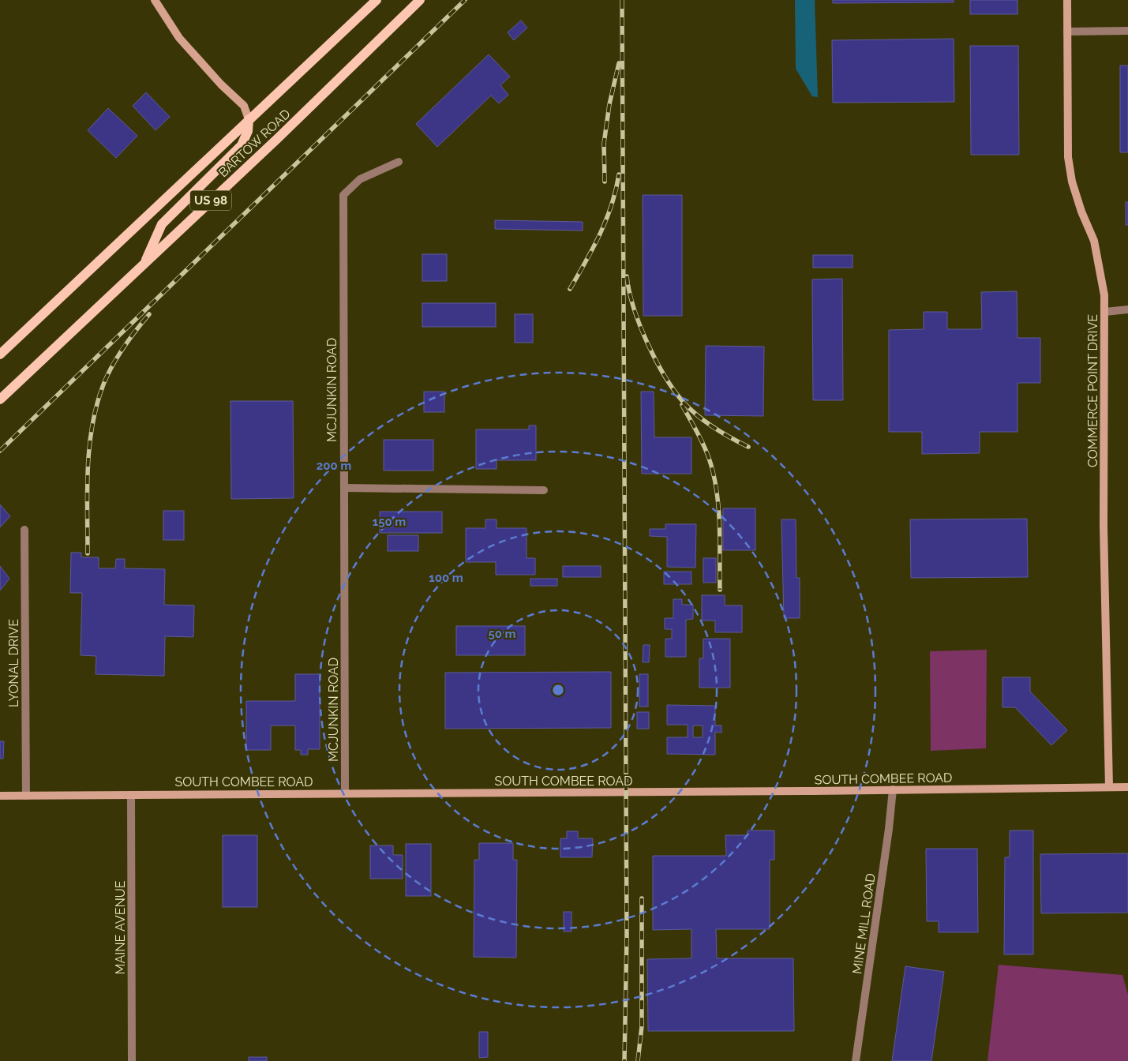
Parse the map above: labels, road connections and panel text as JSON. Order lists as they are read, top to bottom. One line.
{"streets":{"main road":["BARTOW ROAD","US 98","COMMERCE POINT DRIVE","SOUTH COMBEE ROAD"],"street":["MCJUNKIN ROAD","LYONAL DRIVE","MINE MILL ROAD","MAINE AVENUE"]},"crossings":[["MCJUNKIN ROAD","SOUTH COMBEE ROAD"],["COMMERCE POINT DRIVE","SOUTH COMBEE ROAD"],["LYONAL DRIVE","SOUTH COMBEE ROAD"],["SOUTH COMBEE ROAD","MINE MILL ROAD"],["SOUTH COMBEE ROAD","MAINE AVENUE"]],"rings":["200 m","150 m","100 m","50 m"]}
